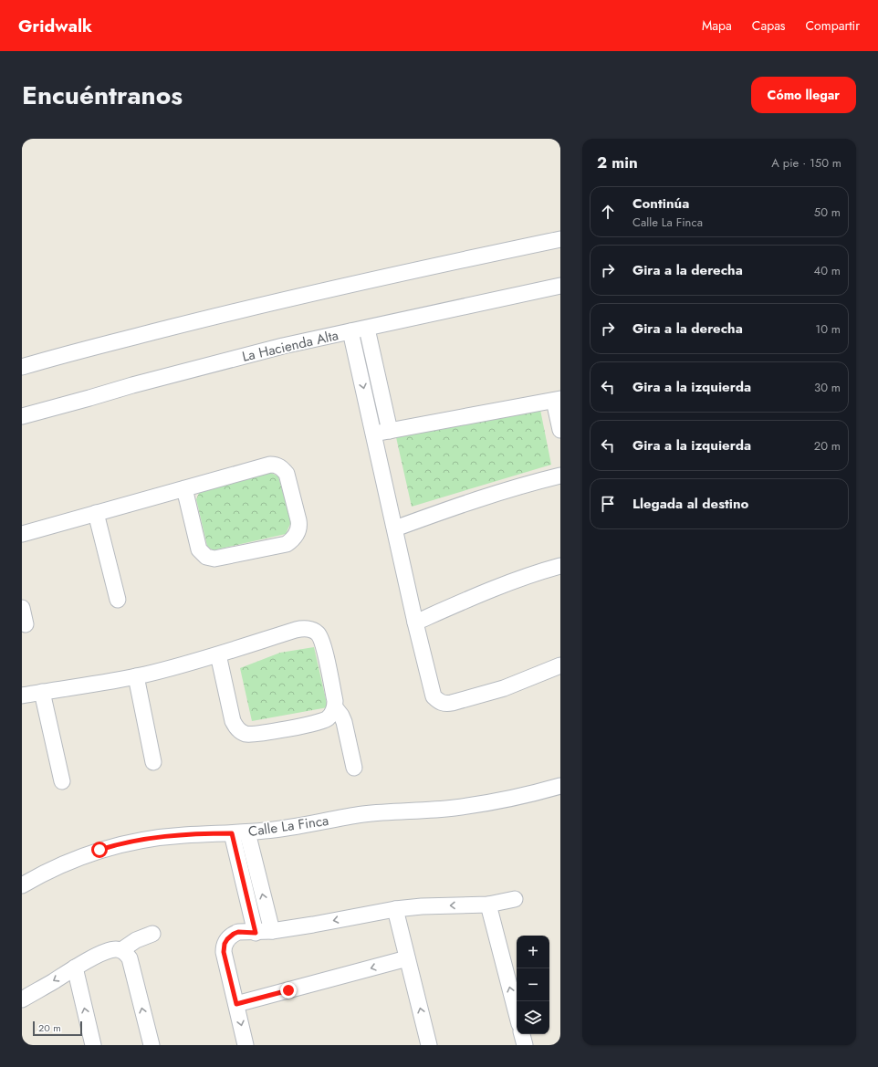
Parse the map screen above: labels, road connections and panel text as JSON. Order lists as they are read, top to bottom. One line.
{"streets":{"street":["La Hacienda Alta","Calle La Finca"]},"scale_bar":"20 m","page":{"header":"Gridwalk","nav":["Mapa","Capas","Compartir"],"title":"Encuéntranos","buttons":"Cómo llegar","heading":["2 min","A pie · 150 m"],"list":[["Continúa","Calle La Finca","50 m"],["Gira a la derecha","40 m"],["Gira a la derecha","10 m"],["Gira a la izquierda","30 m"],["Gira a la izquierda","20 m"],"Llegada al destino"],"map_buttons":["+","−"],"scale":"20 m"}}
